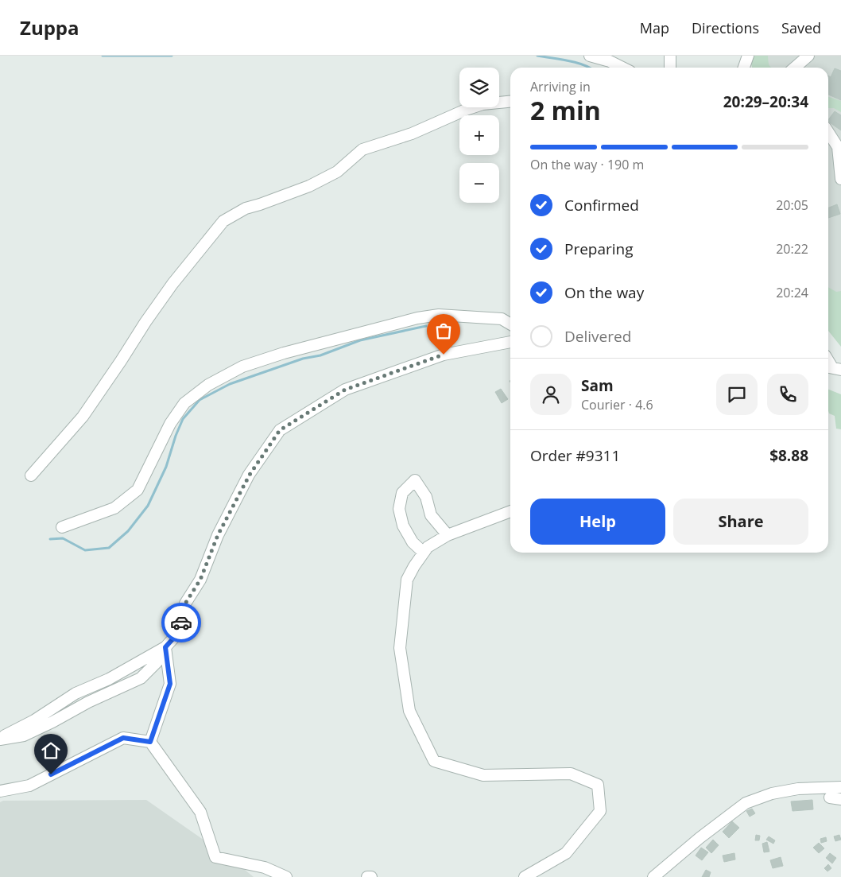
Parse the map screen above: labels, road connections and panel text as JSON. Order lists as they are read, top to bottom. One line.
{"page":{"header":"Zuppa","nav":["Map","Directions","Saved"],"map_buttons":["+","−"],"heading":["2 min","Arriving in","20:29–20:34"],"panel":["Sam","Courier · 4.6","Order #9311","$8.88"],"bar":"On the way · 190 m","list":[["Confirmed","20:05"],["Preparing","20:22"],["On the way","20:24"],"Delivered"],"buttons":["Help","Share"]}}
